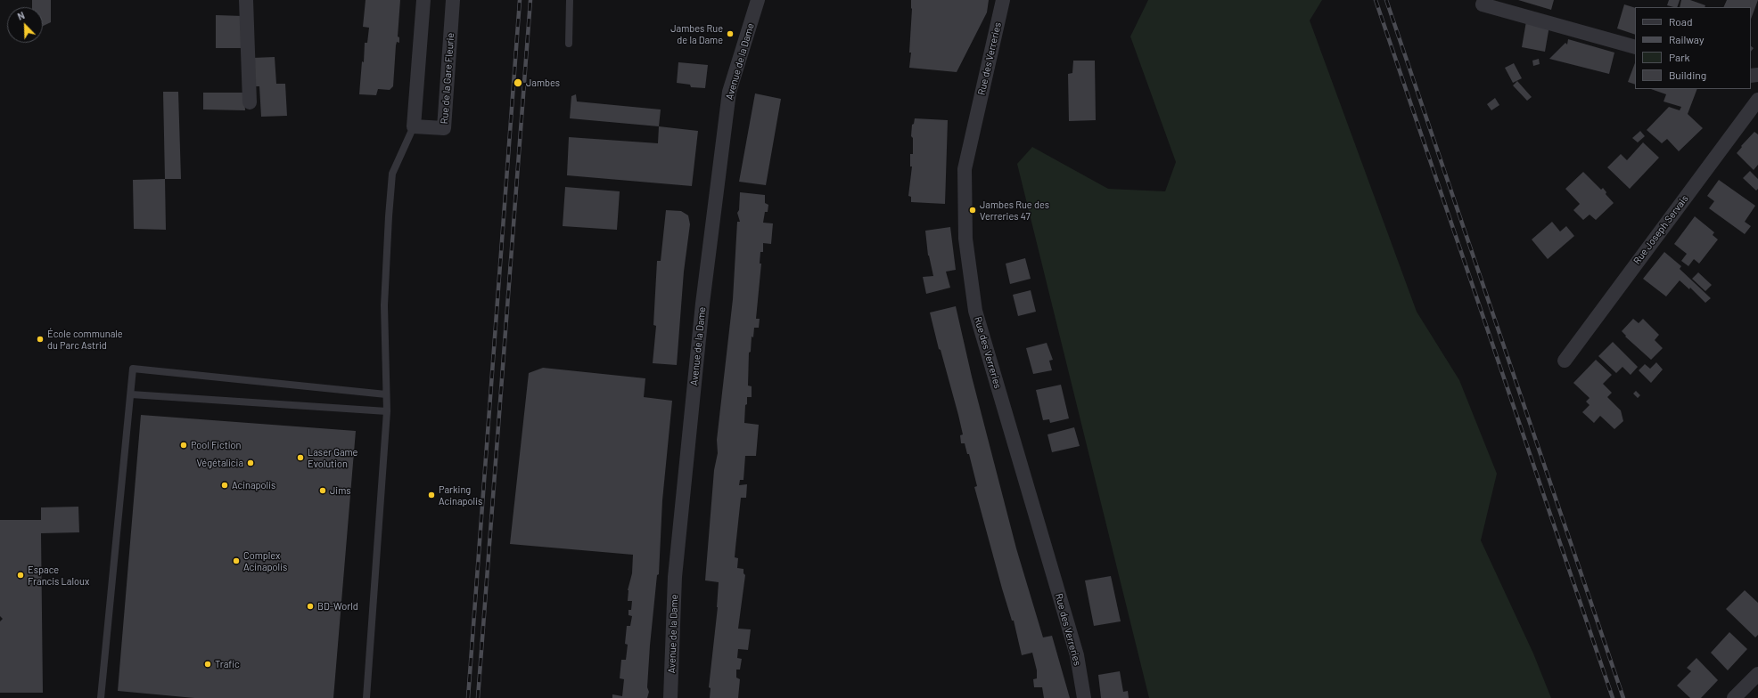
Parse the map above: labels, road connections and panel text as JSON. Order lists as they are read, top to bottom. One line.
{"streets":{"street":["Rue des Verreries","Avenue de la Dame","Rue de la Gare Fleurie","Rue Joseph Servais"]},"places":["Jambes Rue de la Dame","Jambes","Jambes Rue des Verreries 47","École communale du Parc Astrid","Pool Fiction","Laser Game Evolution","Végétalicia","Acinapolis","Jims","Parking Acinapolis","Complex Acinapolis","Espace Francis Laloux","BD-World","Trafic"],"legend":["Road","Railway","Park","Building"],"north":"top left"}
